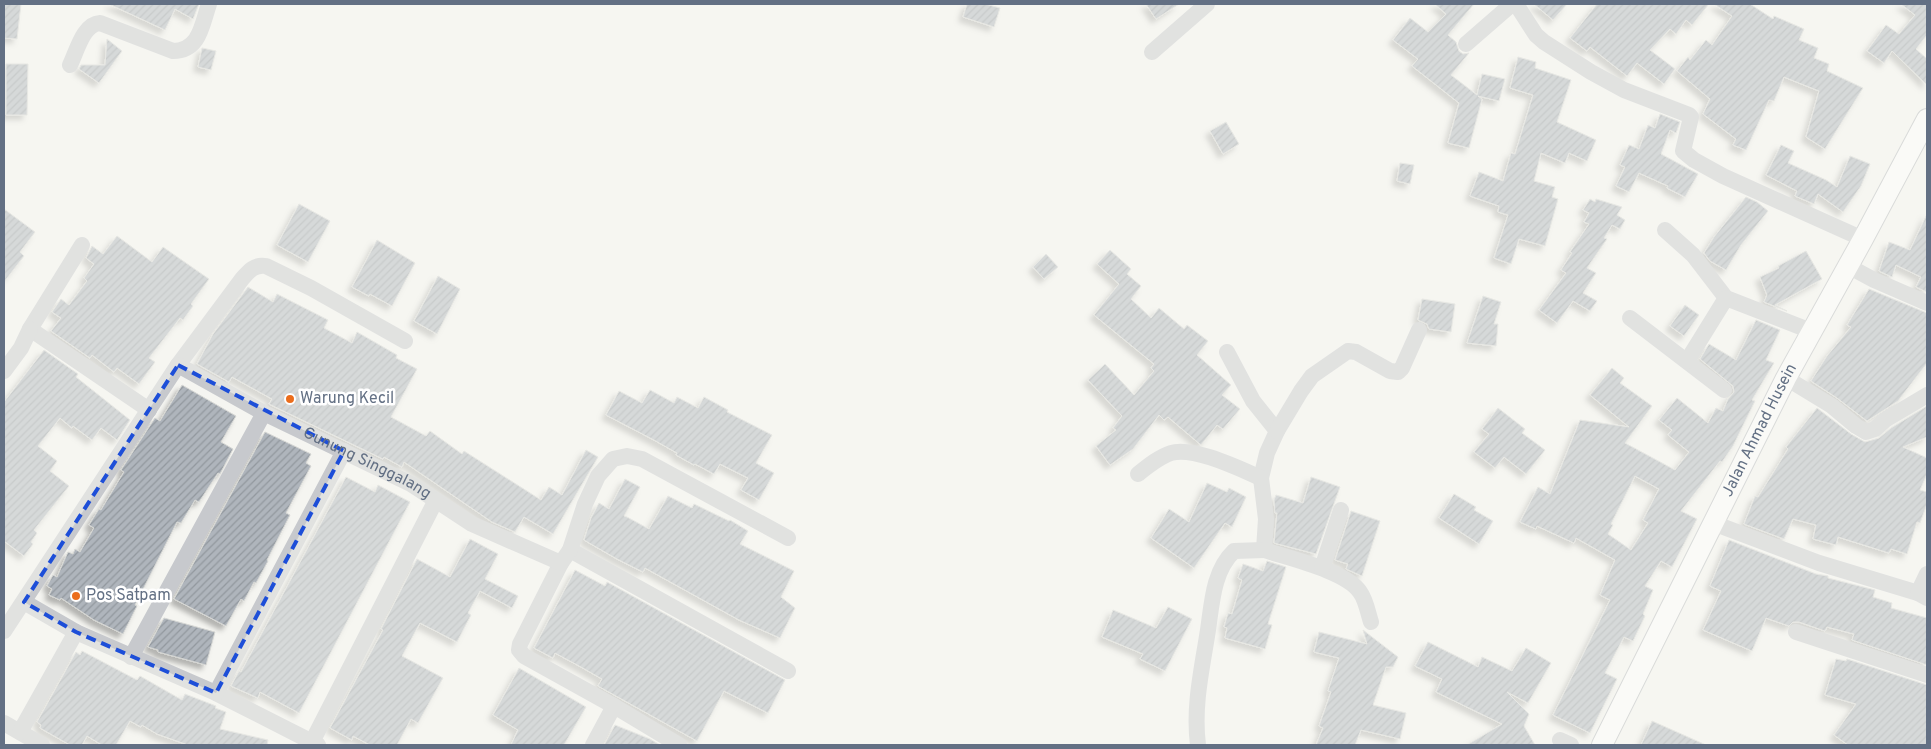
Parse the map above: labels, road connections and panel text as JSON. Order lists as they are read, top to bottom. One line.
{"streets":{"main road":["Jalan Ahmad Husein"],"street":["Gunung Singgalang"]},"places":["Warung Kecil","Pos Satpam"]}
